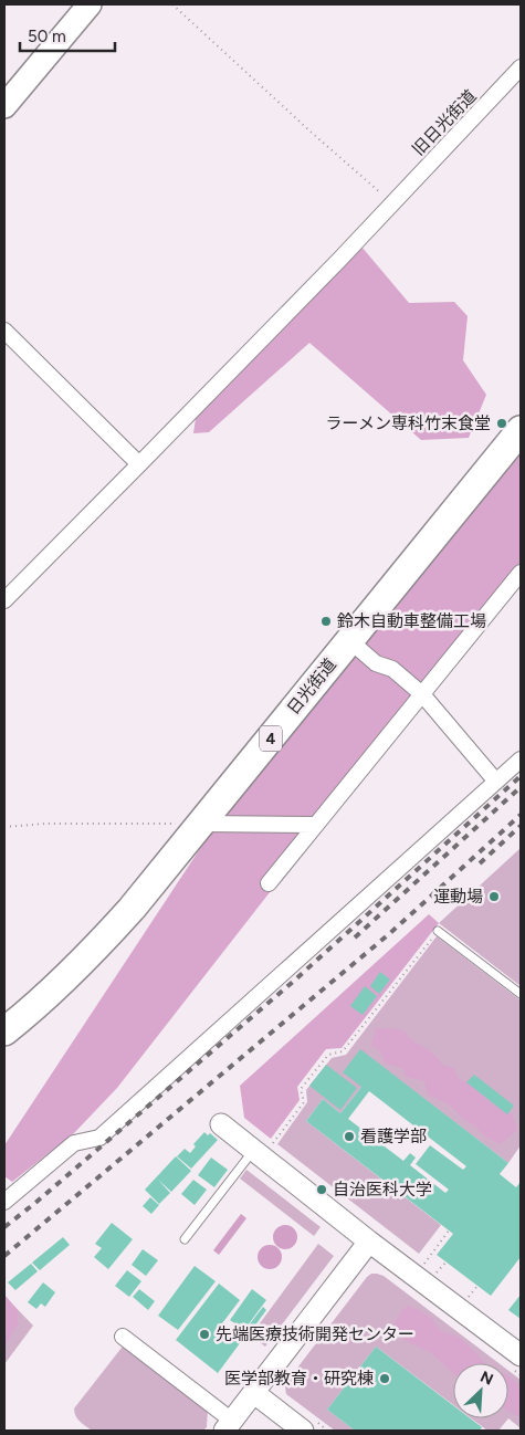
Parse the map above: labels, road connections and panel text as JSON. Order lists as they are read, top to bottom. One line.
{"streets":{"highway":["日光街道","4"],"street":["旧日光街道"]},"places":["ラーメン専科竹末食堂","鈴木自動車整備工場","運動場","看護学部","自治医科大学","先端医療技術開発センター","医学部教育・研究棟"],"scale_bar":"50 m","north":"top right"}
